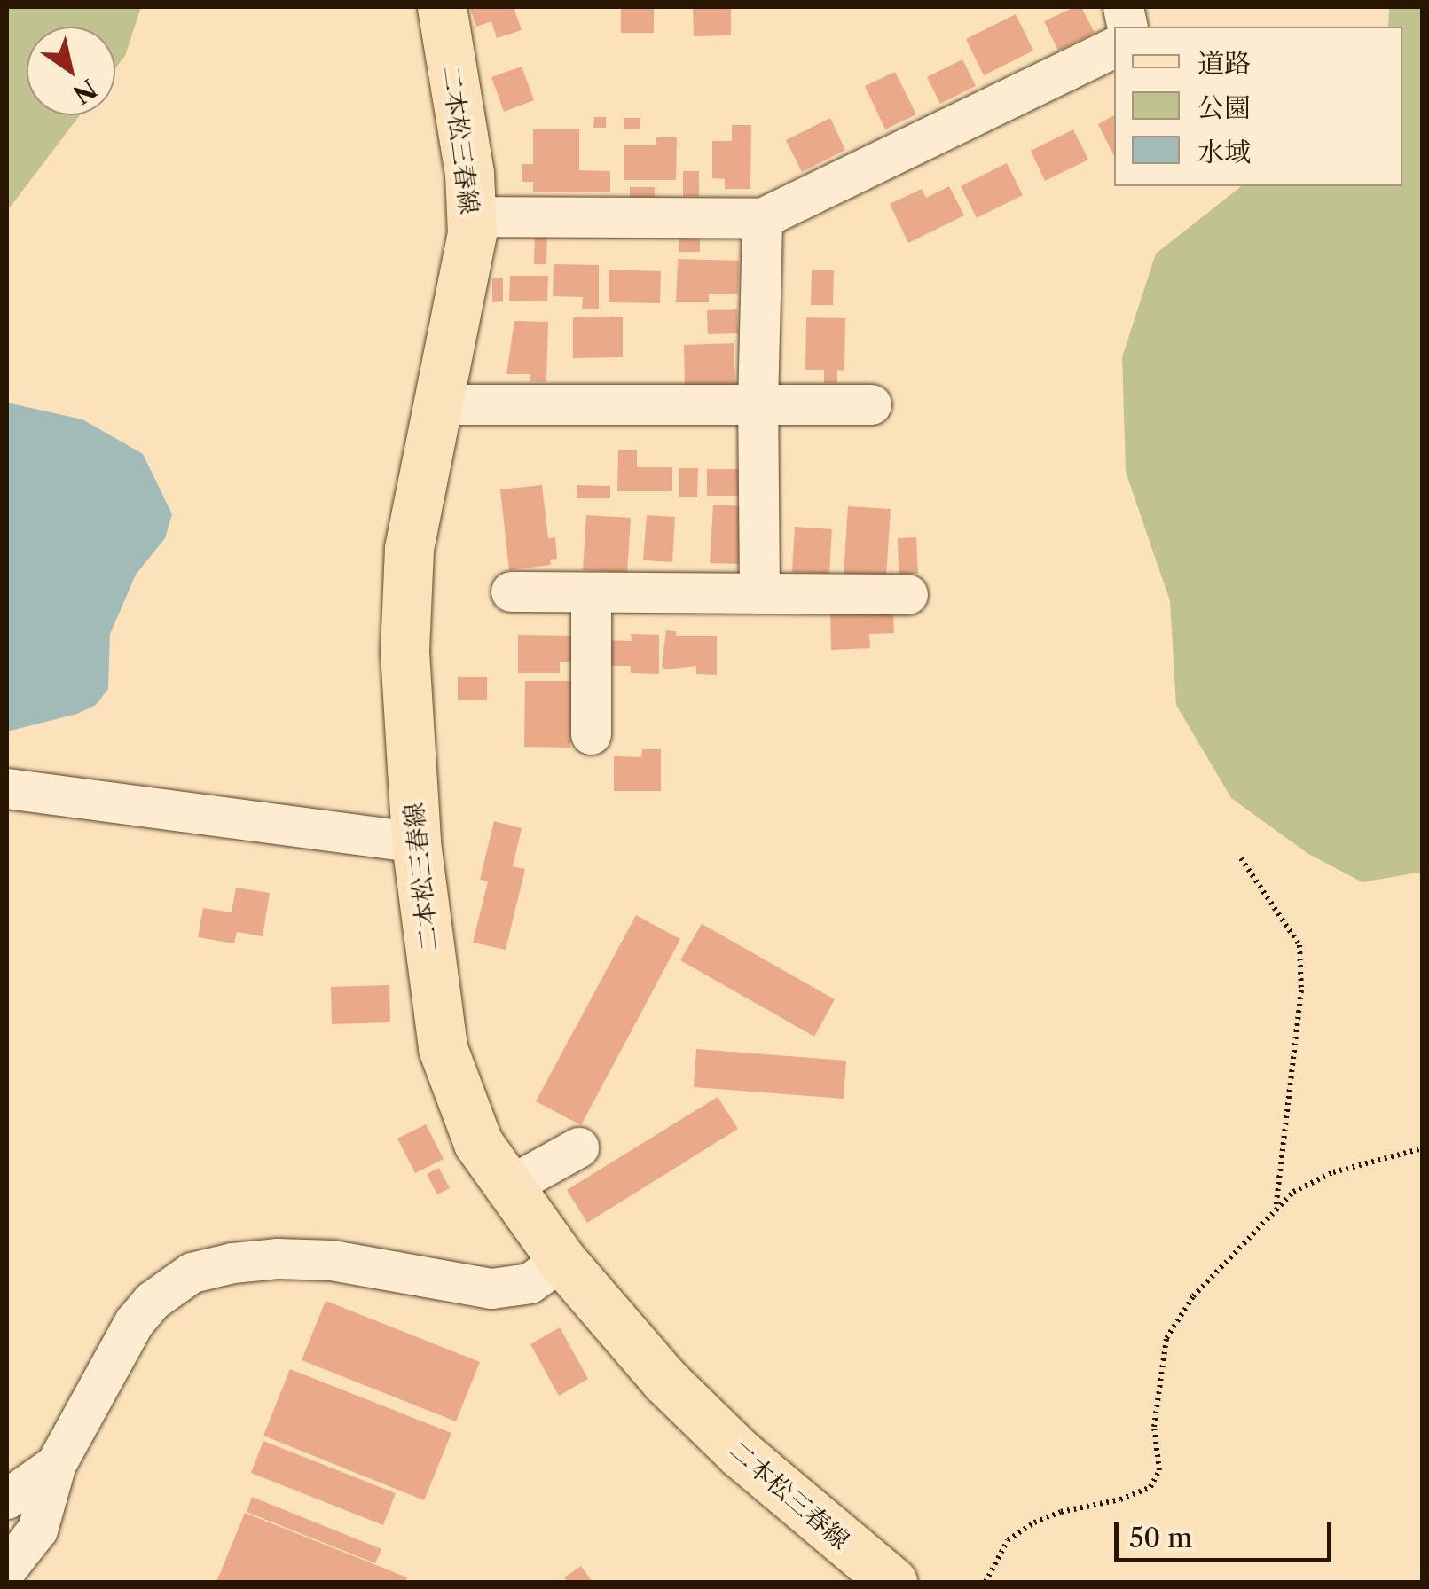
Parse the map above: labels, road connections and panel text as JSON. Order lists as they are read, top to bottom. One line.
{"streets":{"main road":["二本松三春線"]},"legend":["道路","公園","水域"],"scale_bar":"50 m","north":"bottom right"}
